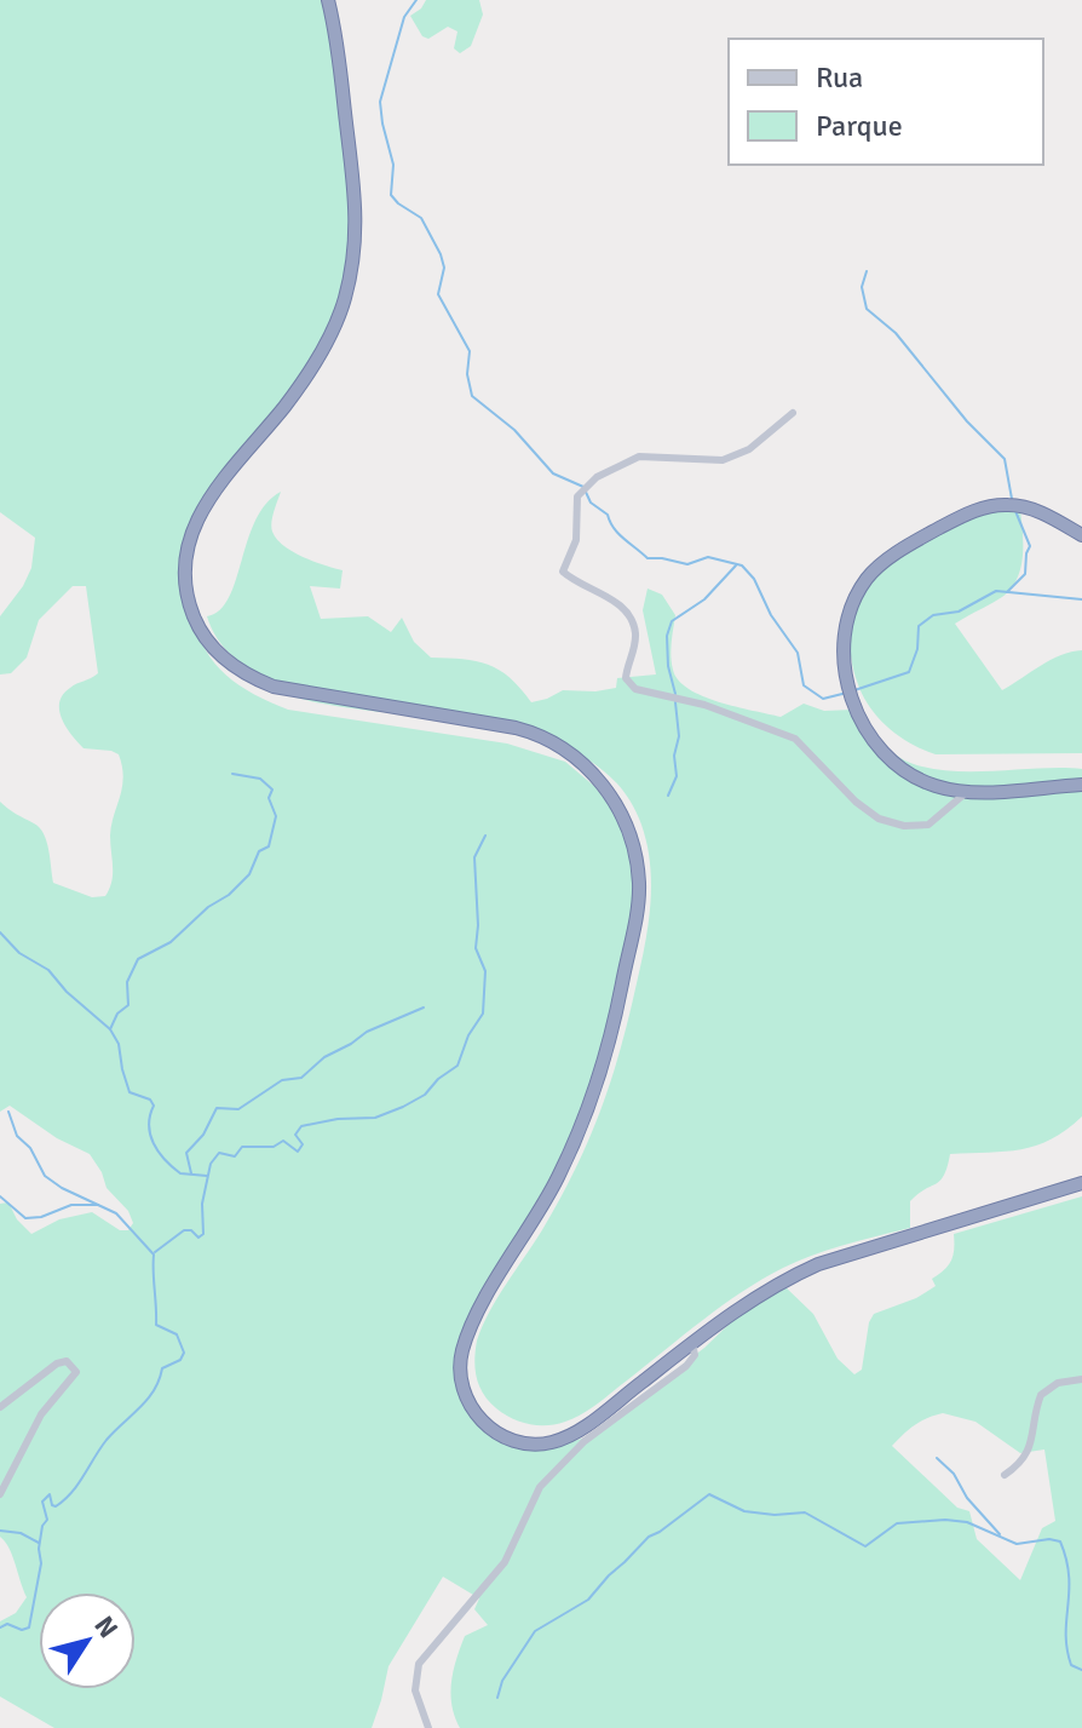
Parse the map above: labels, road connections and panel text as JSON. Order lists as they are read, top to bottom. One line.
{"legend":["Rua","Parque"],"north":"top right"}
